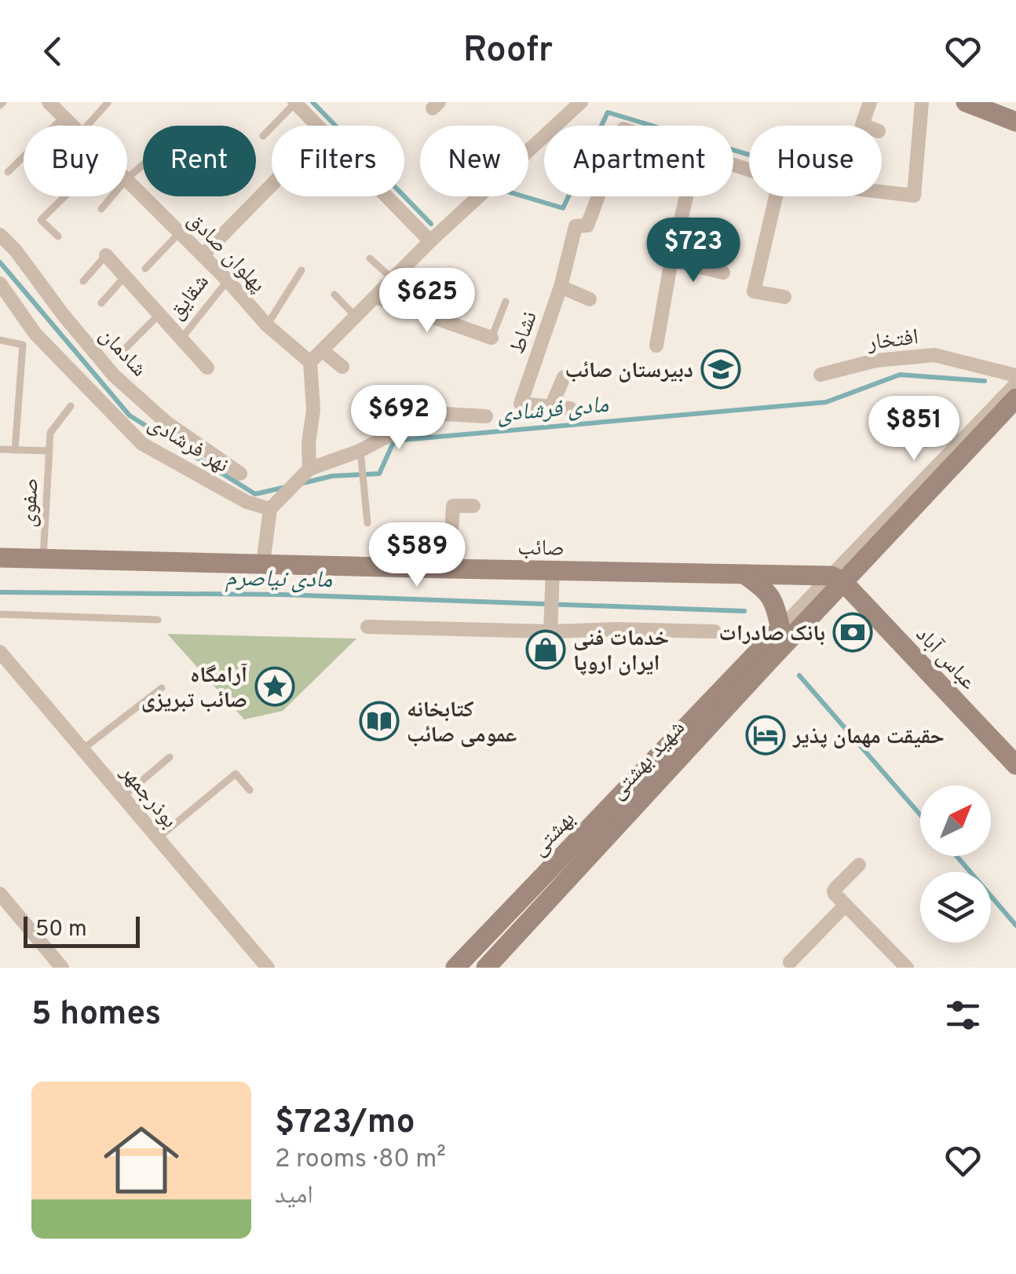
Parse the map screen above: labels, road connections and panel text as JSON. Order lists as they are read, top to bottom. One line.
{"streets":{"main road":["صائب","عباس آباد","شهید بهشتی","بهشتی"],"street":["پهلوان صادق","شقایق","نشاط","افتخار","شادمان","نهر فرشادی","بوذرجمهر"],"lane":["صفوی"]},"crossings":[["پهلوان صادق","شقایق"],["صفوی","صائب"],["صائب","عباس آباد"],["صائب","شهید بهشتی"],["عباس آباد","شهید بهشتی"]],"water":["مادی فرشادی","مادی نیاصرم"],"places":{"school or university":["دبیرستان صائب"],"bank":["بانک صادرات"],"shop":["خدمات فنی ایران اروپا"],"place":["آرامگاه صائب تبریزی"],"library":["کتابخانه عمومی صائب"],"hotel":["حقیقت مهمان پذیر"]},"scale_bar":"50 m","north":"top right","page":{"header":"Roofr","chip":["Buy","Rent","Filters","New","Apartment","House"],"price":["$723","$625","$692","$851","$589"],"scale":"50 m","heading":"5 homes","list":[{"name":"$723/mo","note":"2 rooms · 80 m² · امید"}]}}
